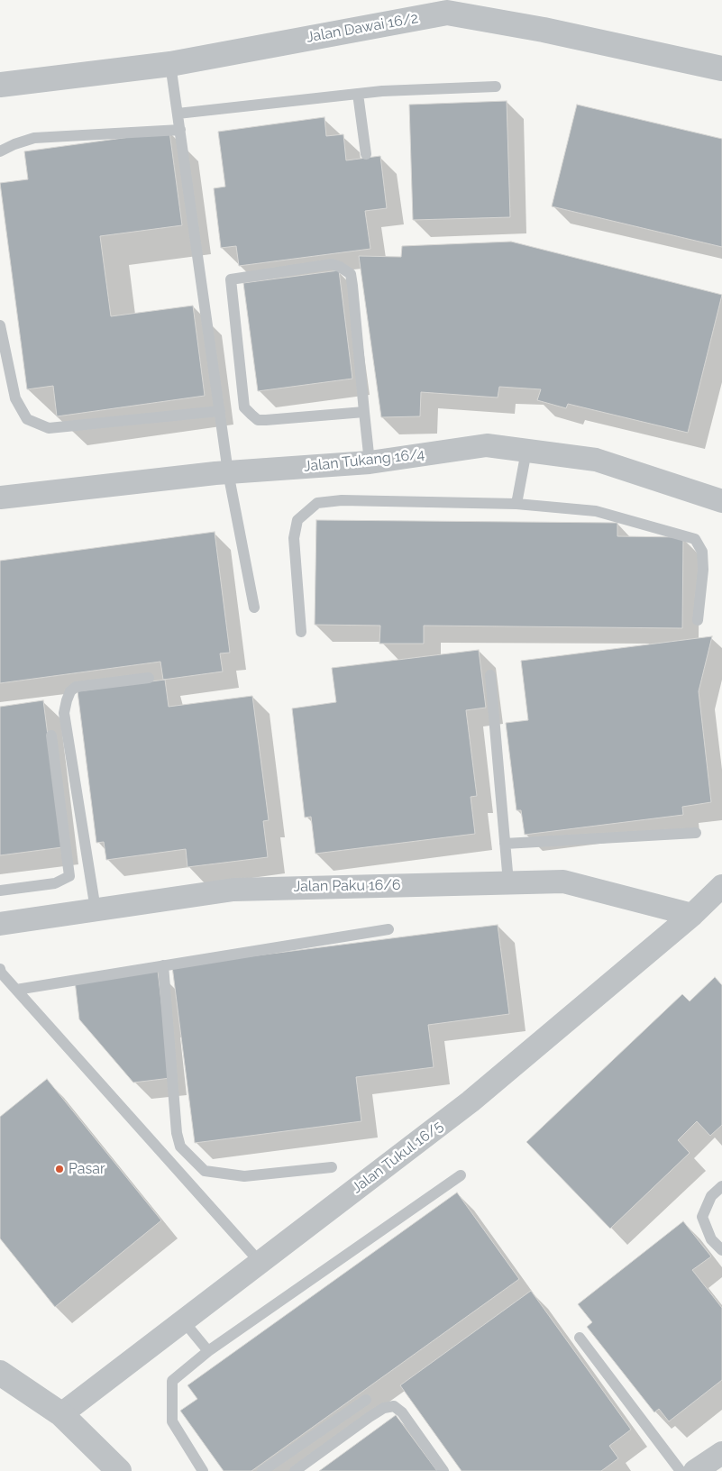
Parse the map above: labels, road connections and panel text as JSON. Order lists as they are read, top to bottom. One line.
{"streets":{"street":["Jalan Dawai 16/2","Jalan Tukang 16/4","Jalan Paku 16/6","Jalan Tukul 16/5"]},"crossings":[["Jalan Paku 16/6","Jalan Tukul 16/5"]],"places":["Pasar"]}
